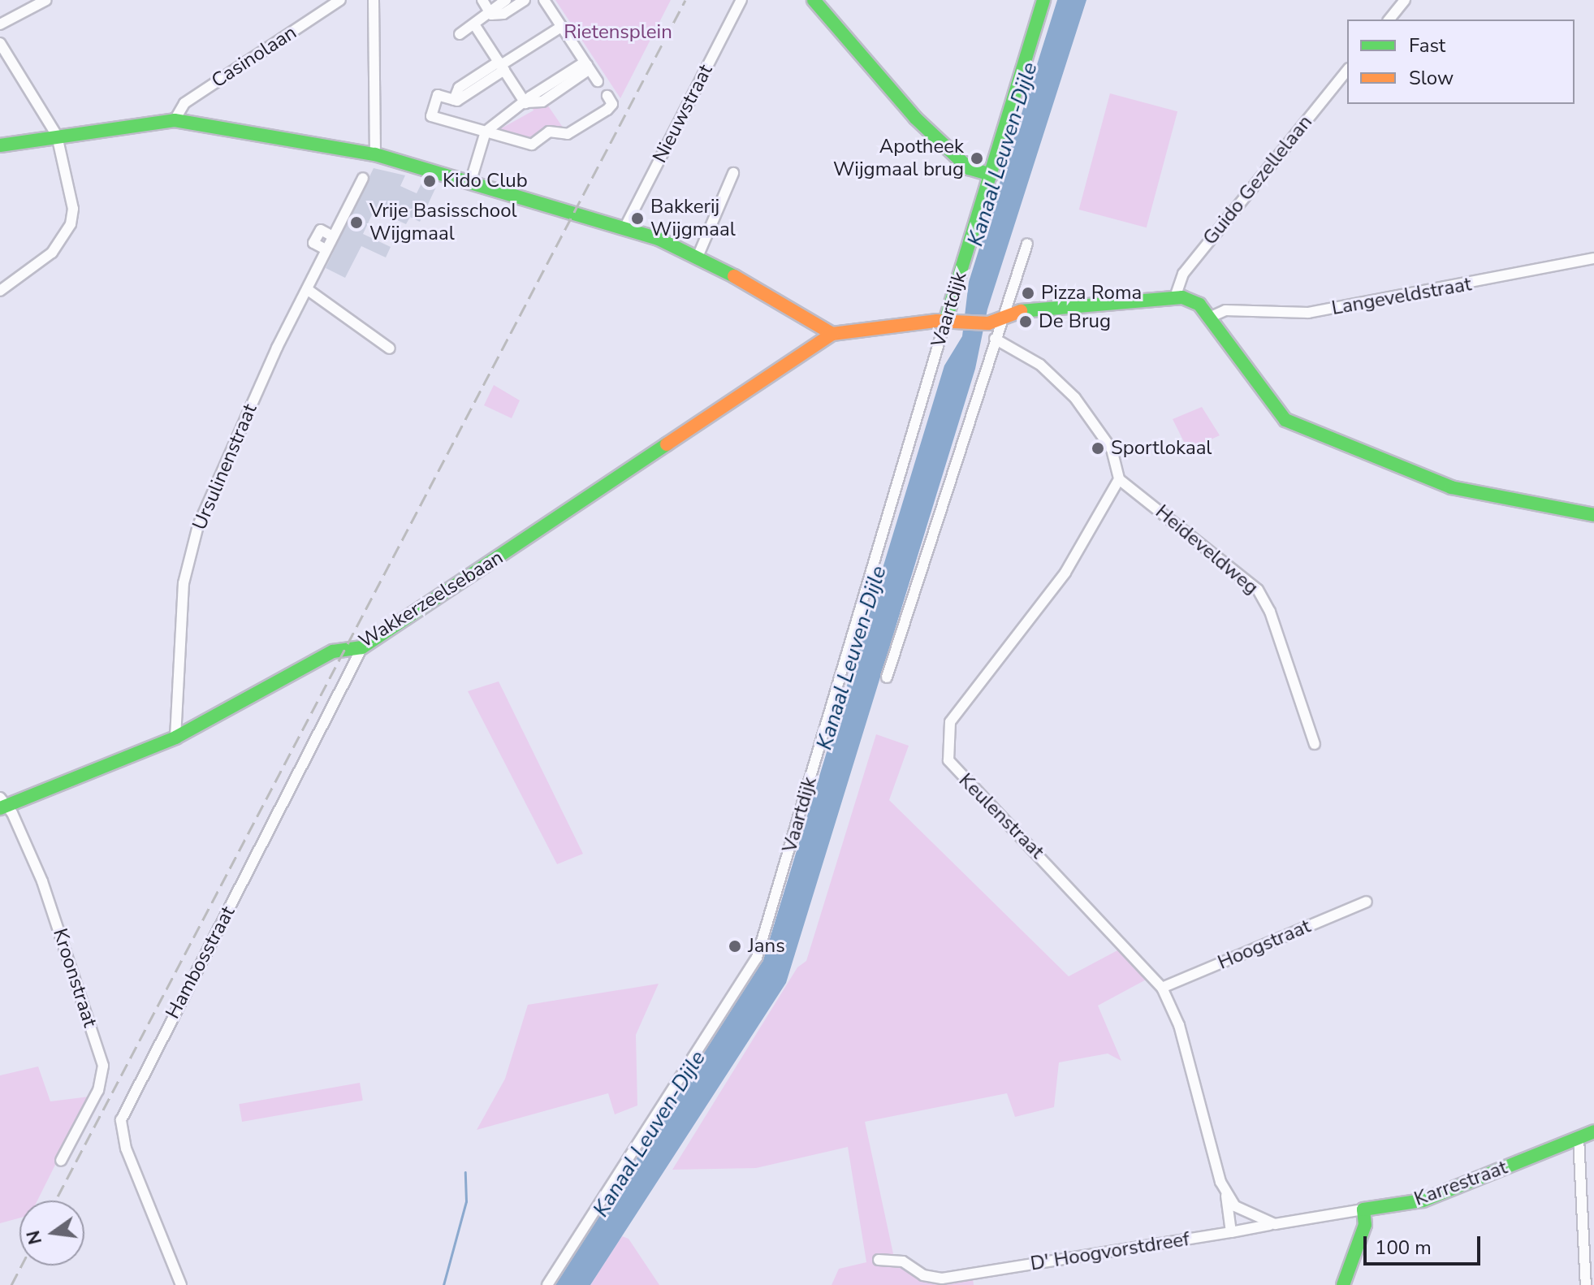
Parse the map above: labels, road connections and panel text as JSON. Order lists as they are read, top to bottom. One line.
{"streets":{"street":["Casinolaan","Nieuwstraat","Guido Gezellelaan","Langeveldstraat","Vaartdijk","Ursulinenstraat","Heideveldweg","Wakkerzeelsebaan","Keulenstraat","Hoogstraat","Hambosstraat","Kroonstraat","Karrestraat","D' Hoogvorstdreef"]},"crossings":[["Ursulinenstraat","Wakkerzeelsebaan"],["Heideveldweg","Keulenstraat"],["Wakkerzeelsebaan","Hambosstraat"],["Wakkerzeelsebaan","Kroonstraat"],["Keulenstraat","Hoogstraat"],["Keulenstraat","D' Hoogvorstdreef"]],"water":["Kanaal Leuven-Dijle"],"parks":["Rietensplein"],"places":["Apotheek Wijgmaal brug","Kido Club","Bakkerij Wijgmaal","Vrije Basisschool Wijgmaal","Pizza Roma","De Brug","Sportlokaal","Jans"],"legend":["Fast","Slow"],"scale_bar":"100 m","north":"left"}
